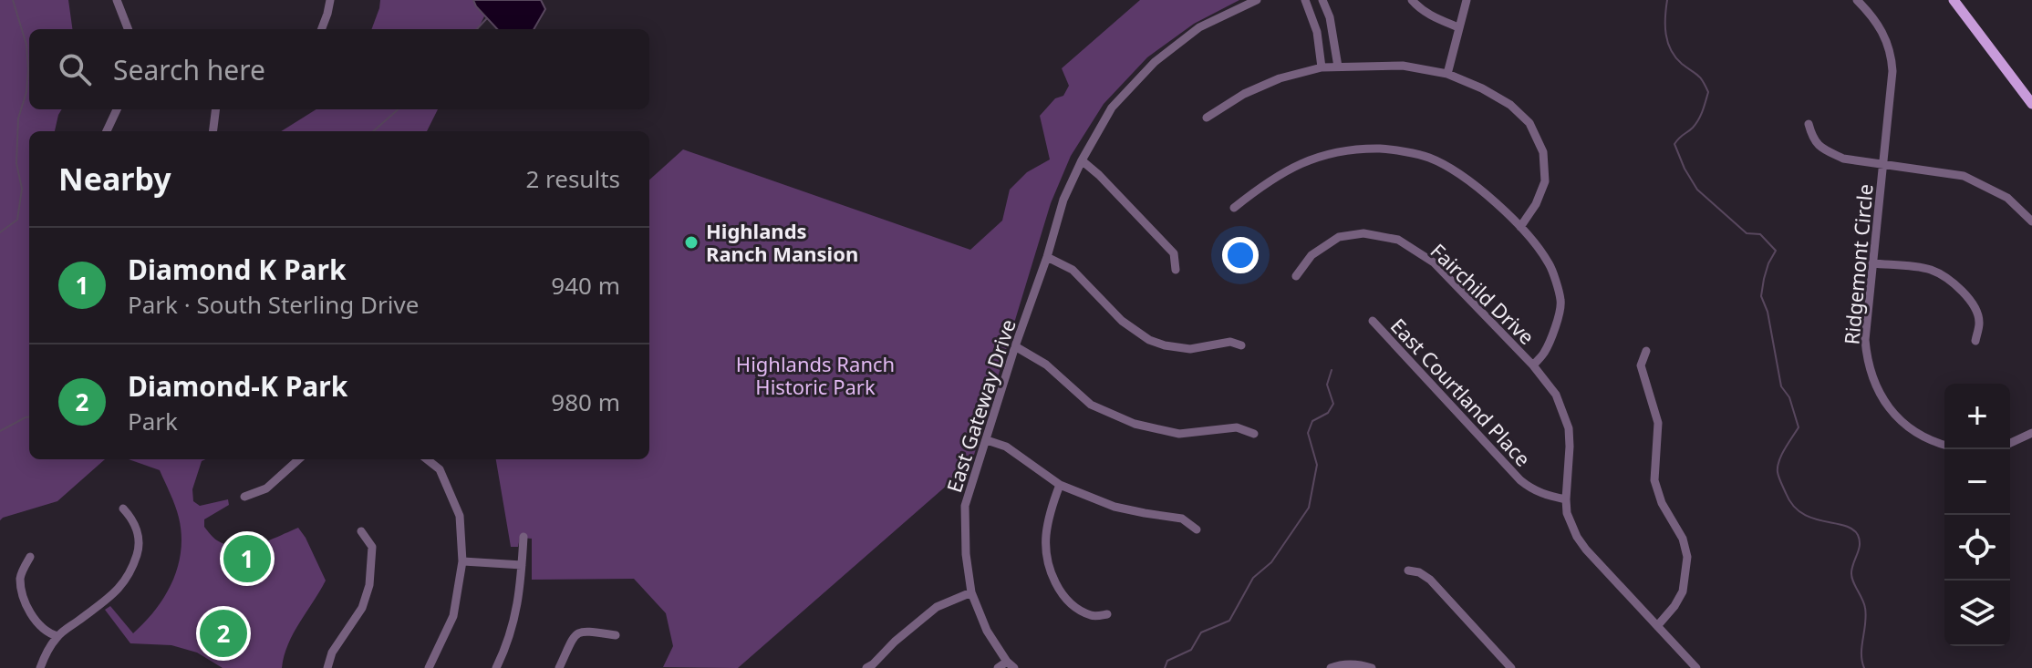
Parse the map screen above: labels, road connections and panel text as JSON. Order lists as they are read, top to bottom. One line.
{"streets":{"street":["Ridgemont Circle","Fairchild Drive","East Courtland Place","East Gateway Drive"]},"crossings":[["Fairchild Drive","East Courtland Place"]],"parks":["Highlands Ranch Historic Park"],"places":["Highlands Ranch Mansion"],"page":{"search":"Search here","heading":["Nearby","2 results"],"list":[{"mark":"1","name":"Diamond K Park","note":"Park · South Sterling Drive","value":"940 m"},{"mark":"2","name":"Diamond-K Park","note":"Park","value":"980 m"}],"map_buttons":["+","−"],"pins":["1","2"]}}
